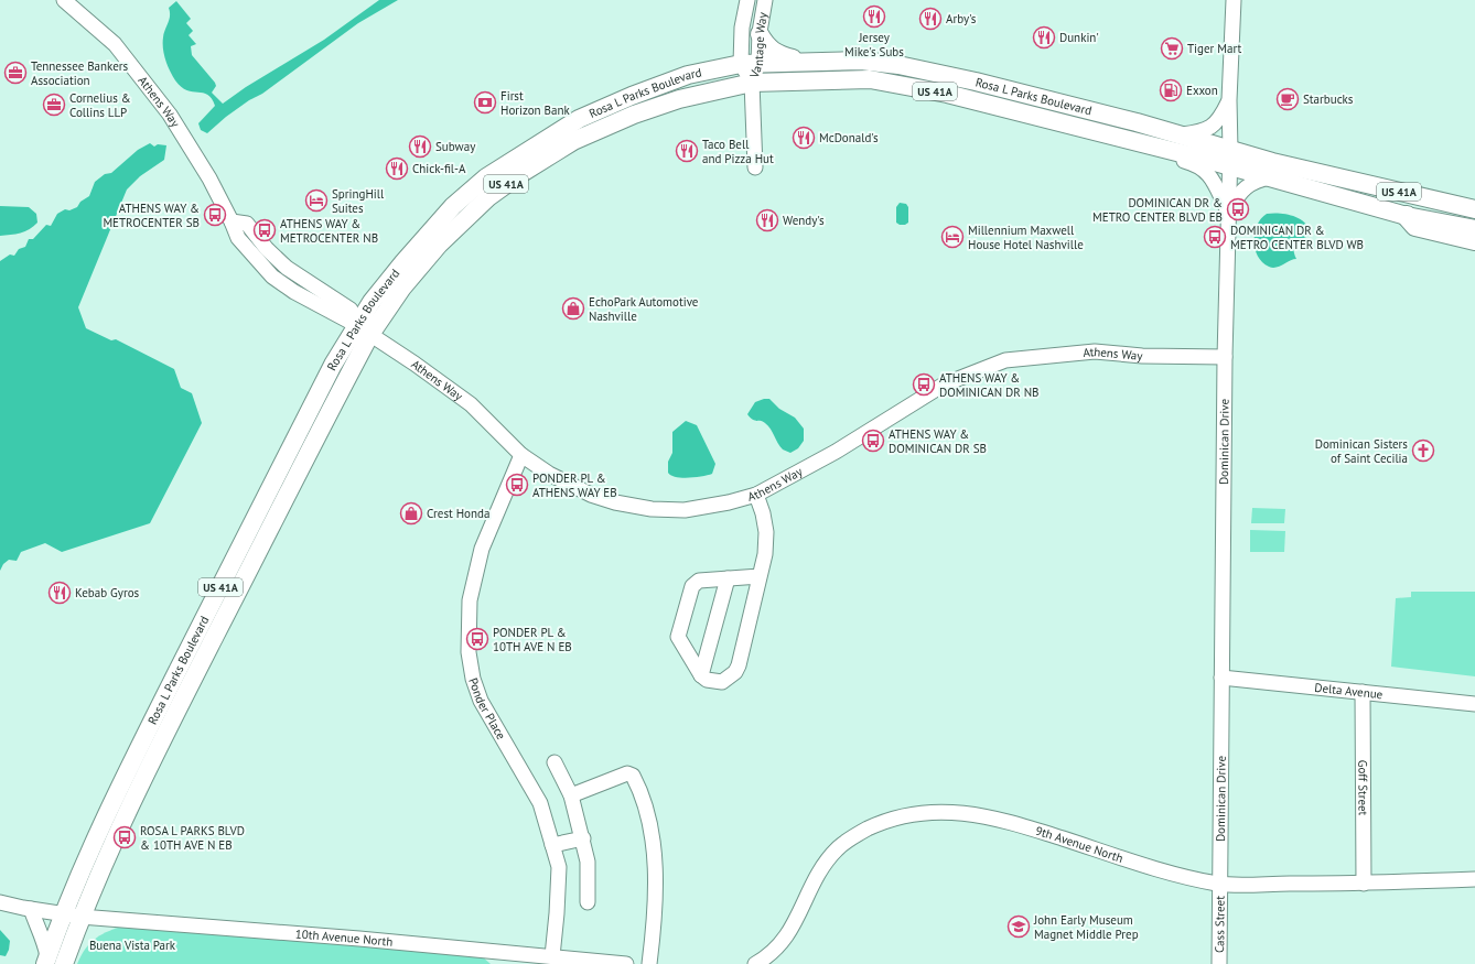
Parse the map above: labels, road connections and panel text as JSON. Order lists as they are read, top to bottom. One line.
{"streets":{"main road":["US 41A","Rosa L Parks Boulevard"],"street":["Vantage Way","Athens Way","Dominican Drive","Delta Avenue","Ponder Place","Goff Street","9th Avenue North","Cass Street","10th Avenue North"]},"crossings":[["Vantage Way","Rosa L Parks Boulevard"],["Rosa L Parks Boulevard","Athens Way"],["Rosa L Parks Boulevard","Dominican Drive"],["Rosa L Parks Boulevard","10th Avenue North"],["Athens Way","Dominican Drive"],["Athens Way","Ponder Place"],["Dominican Drive","Delta Avenue"],["Dominican Drive","9th Avenue North"],["Dominican Drive","Cass Street"],["Delta Avenue","Goff Street"],["Ponder Place","10th Avenue North"],["Goff Street","9th Avenue North"],["9th Avenue North","Cass Street"]],"parks":["Buena Vista Park"],"places":{"restaurant":["Jersey Mike's Subs","Arby's","Dunkin'","McDonald's","Subway","Taco Bell and Pizza Hut","Chick-fil-A","Wendy's","Kebab Gyros"],"supermarket":["Tiger Mart"],"office":["Tennessee Bankers Association","Cornelius & Collins LLP"],"fuel station":["Exxon"],"cafe":["Starbucks"],"bank":["First Horizon Bank"],"hotel":["SpringHill Suites","Millennium Maxwell House Hotel Nashville"],"bus stop":["DOMINICAN DR & METRO CENTER BLVD EB","ATHENS WAY & METROCENTER SB","ATHENS WAY & METROCENTER NB","DOMINICAN DR & METRO CENTER BLVD WB","ATHENS WAY & DOMINICAN DR NB","ATHENS WAY & DOMINICAN DR SB","PONDER PL & ATHENS WAY EB","PONDER PL & 10TH AVE N EB","ROSA L PARKS BLVD & 10TH AVE N EB"],"shop":["EchoPark Automotive Nashville","Crest Honda"],"church":["Dominican Sisters of Saint Cecilia"],"school or university":["John Early Museum Magnet Middle Prep"]}}
